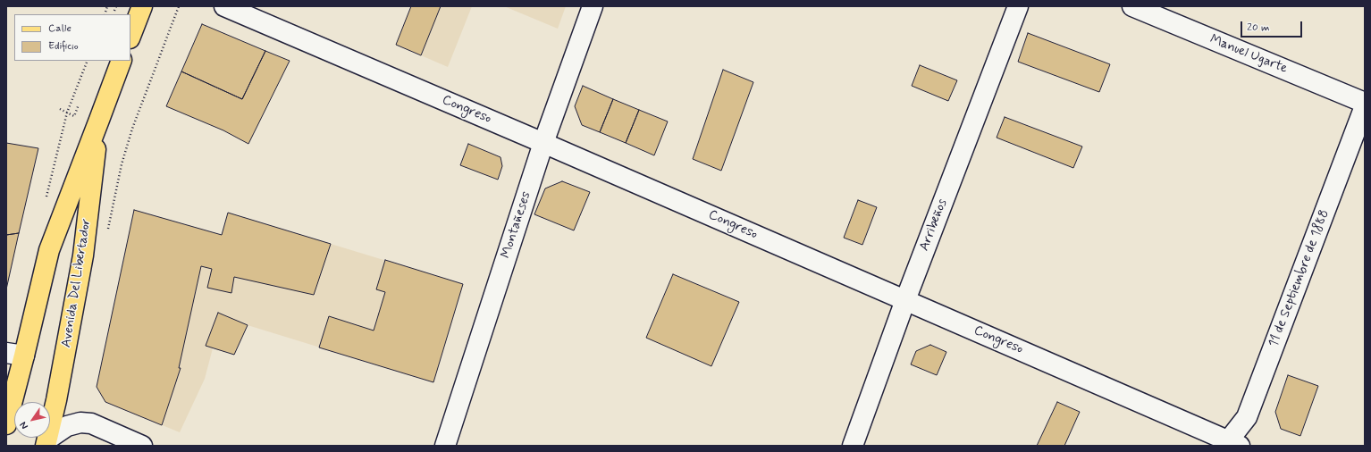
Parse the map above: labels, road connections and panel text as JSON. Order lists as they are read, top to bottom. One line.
{"streets":{"main road":["Avenida Del Libertador"],"street":["Manuel Ugarte","Congreso","Montañeses","Arribeños","11 de Septiembre de 1888"]},"crossings":[["Congreso","Montañeses"],["Congreso","Arribeños"],["Congreso","11 de Septiembre de 1888"]],"legend":["Calle","Edificio"],"scale_bar":"20 m","north":"bottom left"}
